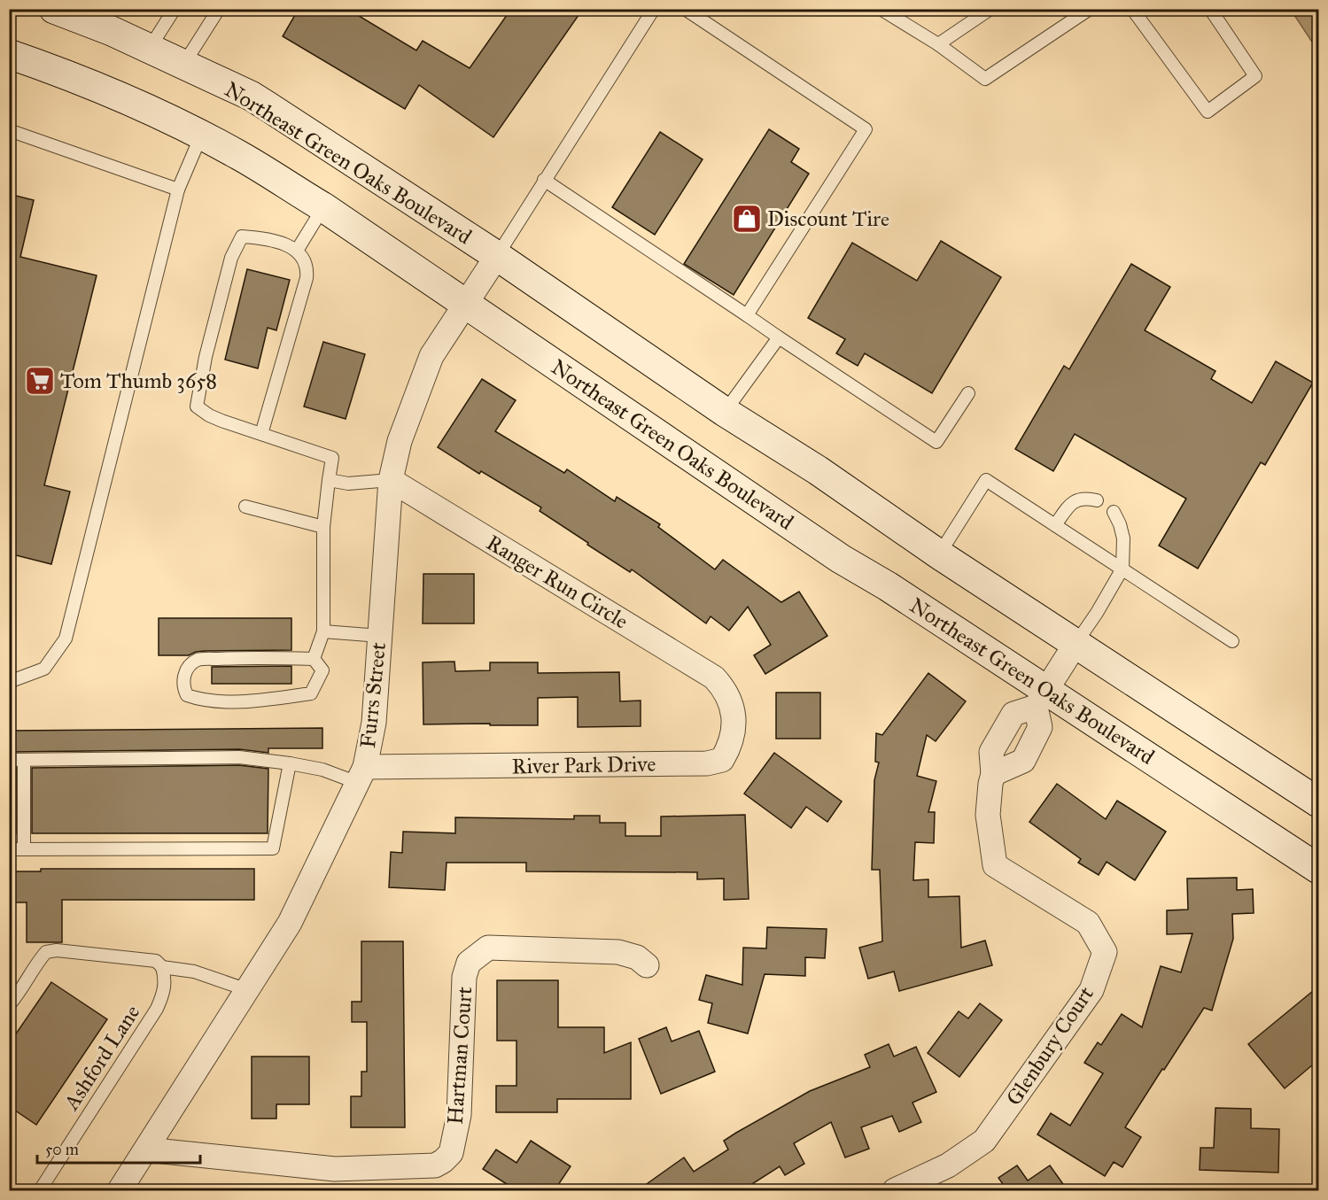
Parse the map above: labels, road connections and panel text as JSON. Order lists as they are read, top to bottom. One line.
{"streets":{"main road":["Northeast Green Oaks Boulevard"],"street":["Ranger Run Circle","Furrs Street","River Park Drive","Glenbury Court","Hartman Court"],"lane":["Ashford Lane"]},"crossings":[["Northeast Green Oaks Boulevard","Furrs Street"],["Northeast Green Oaks Boulevard","Glenbury Court"],["Ranger Run Circle","Furrs Street"],["Ranger Run Circle","River Park Drive"],["Furrs Street","River Park Drive"],["Furrs Street","Hartman Court"]],"places":{"shop":["Discount Tire"],"supermarket":["Tom Thumb 3658"]},"scale_bar":"50 m"}
